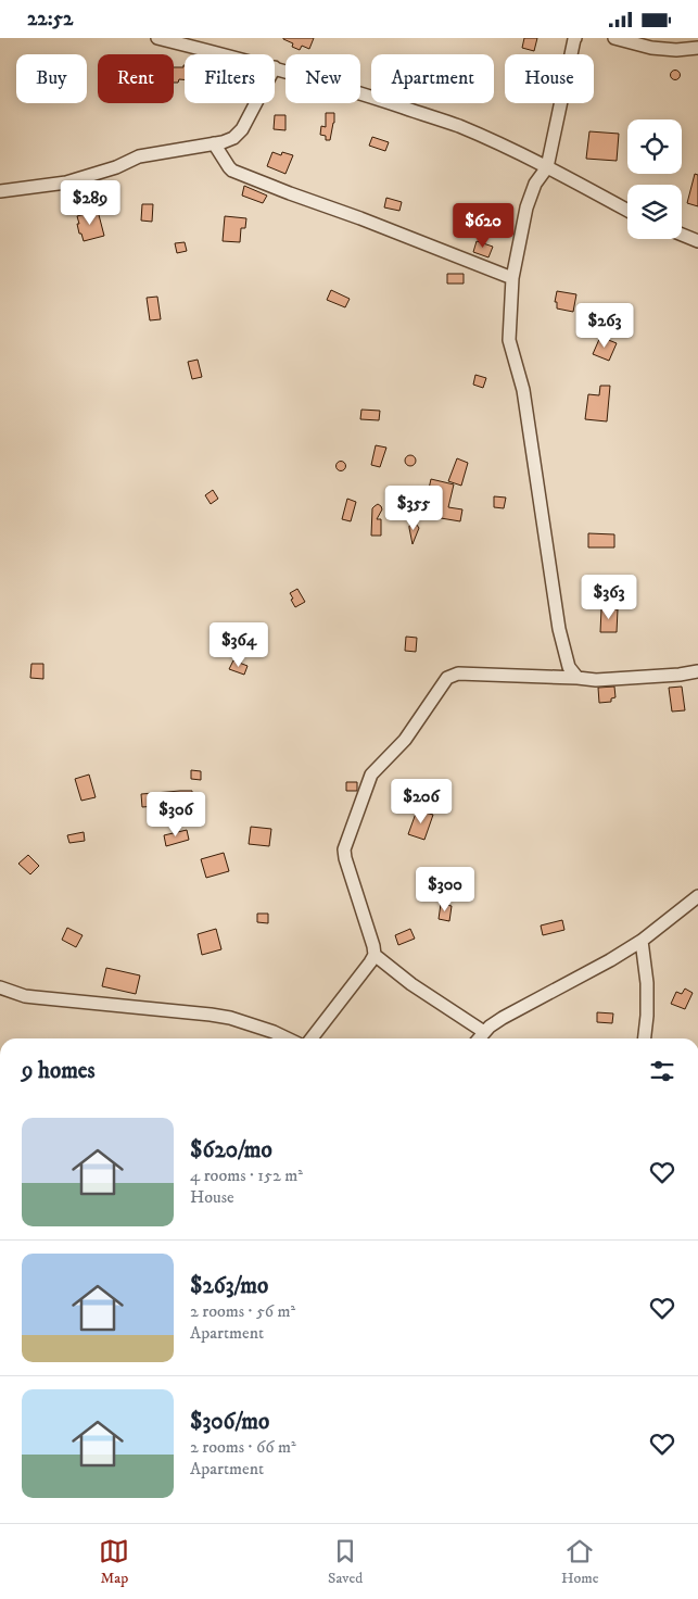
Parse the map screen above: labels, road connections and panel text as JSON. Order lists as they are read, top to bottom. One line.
{"page":{"status":"22:52","chip":["Buy","Rent","Filters","New","Apartment","House"],"price":["$289","$620","$263","$355","$363","$364","$206","$306","$300"],"heading":"9 homes","list":[{"name":"$620/mo","note":"4 rooms · 152 m² · House"},{"name":"$263/mo","note":"2 rooms · 56 m² · Apartment"},{"name":"$306/mo","note":"2 rooms · 66 m² · Apartment"}],"tabs":["Map","Saved","Home"]}}
